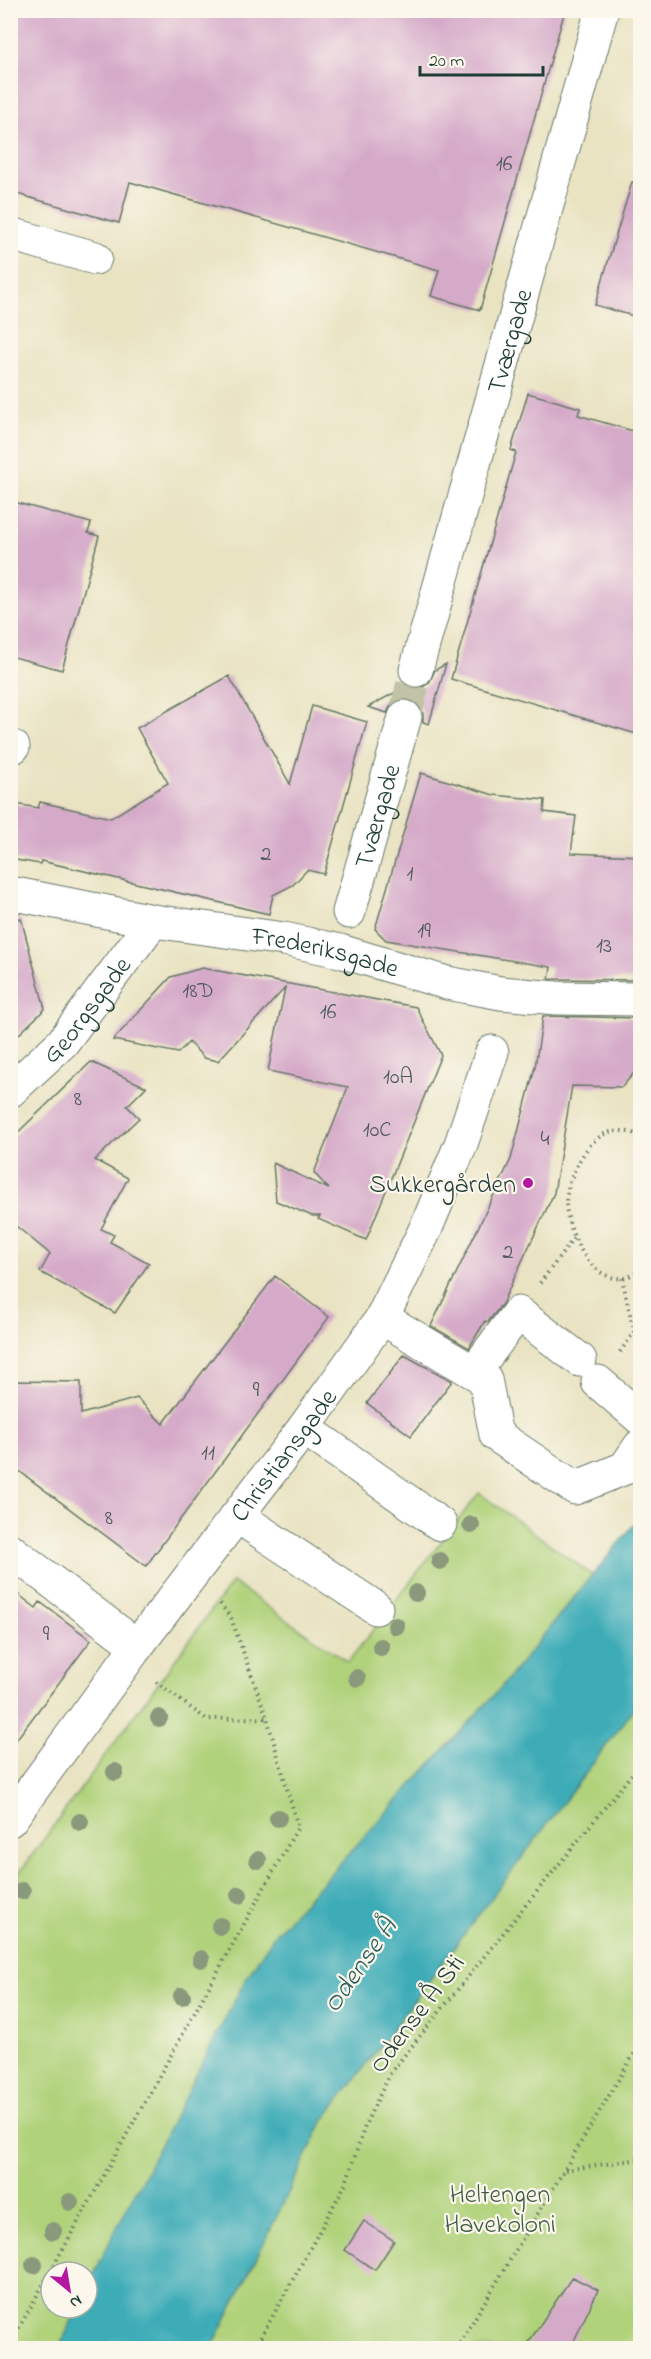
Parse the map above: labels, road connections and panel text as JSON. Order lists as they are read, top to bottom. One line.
{"streets":{"street":["Tværgade","Frederiksgade","Georgsgade","Christiansgade"],"path":["Odense Å Sti"]},"crossings":[["Frederiksgade","Georgsgade"]],"water":["Odense Å"],"parks":["Heltengen Havekoloni"],"places":["Sukkergården"],"house_numbers":["16","2","1","19","13","18D","16","10A","8","10C","4","2","9","11","8","9"],"scale_bar":"20 m","north":"bottom right"}
